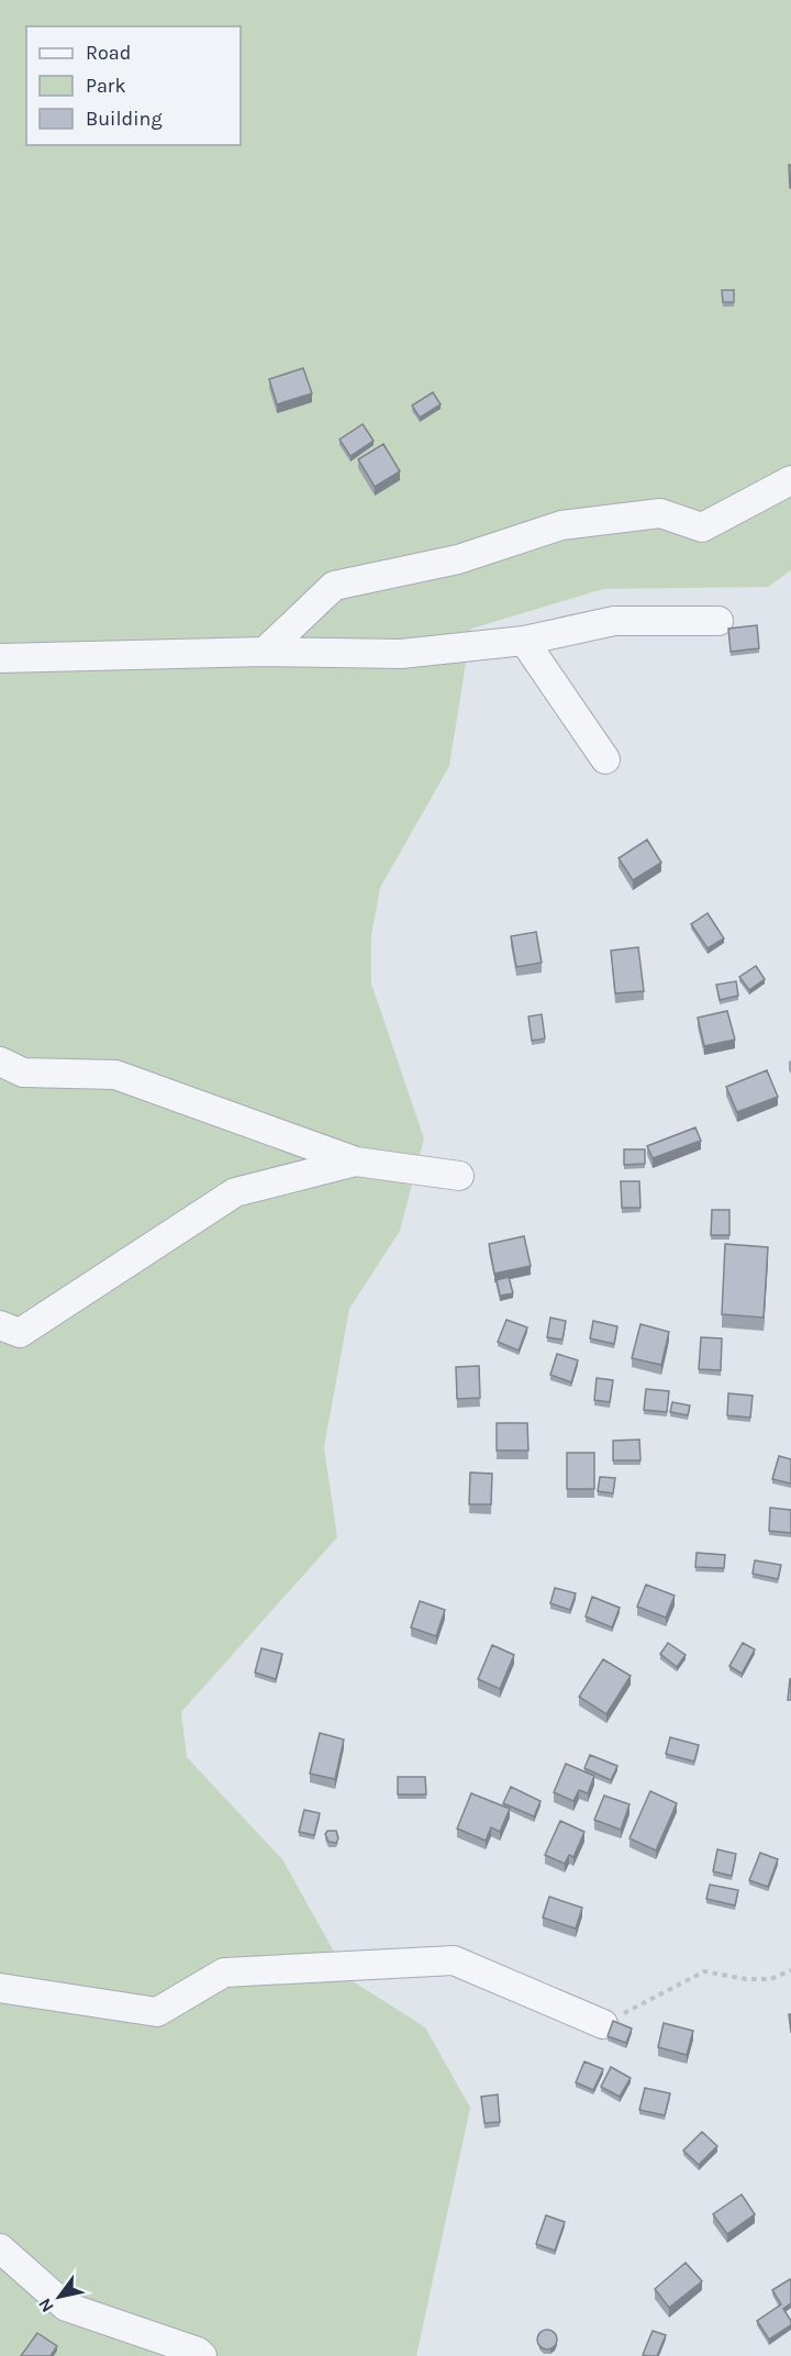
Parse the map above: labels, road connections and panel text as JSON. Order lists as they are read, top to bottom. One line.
{"legend":["Road","Park","Building"],"north":"bottom left"}
